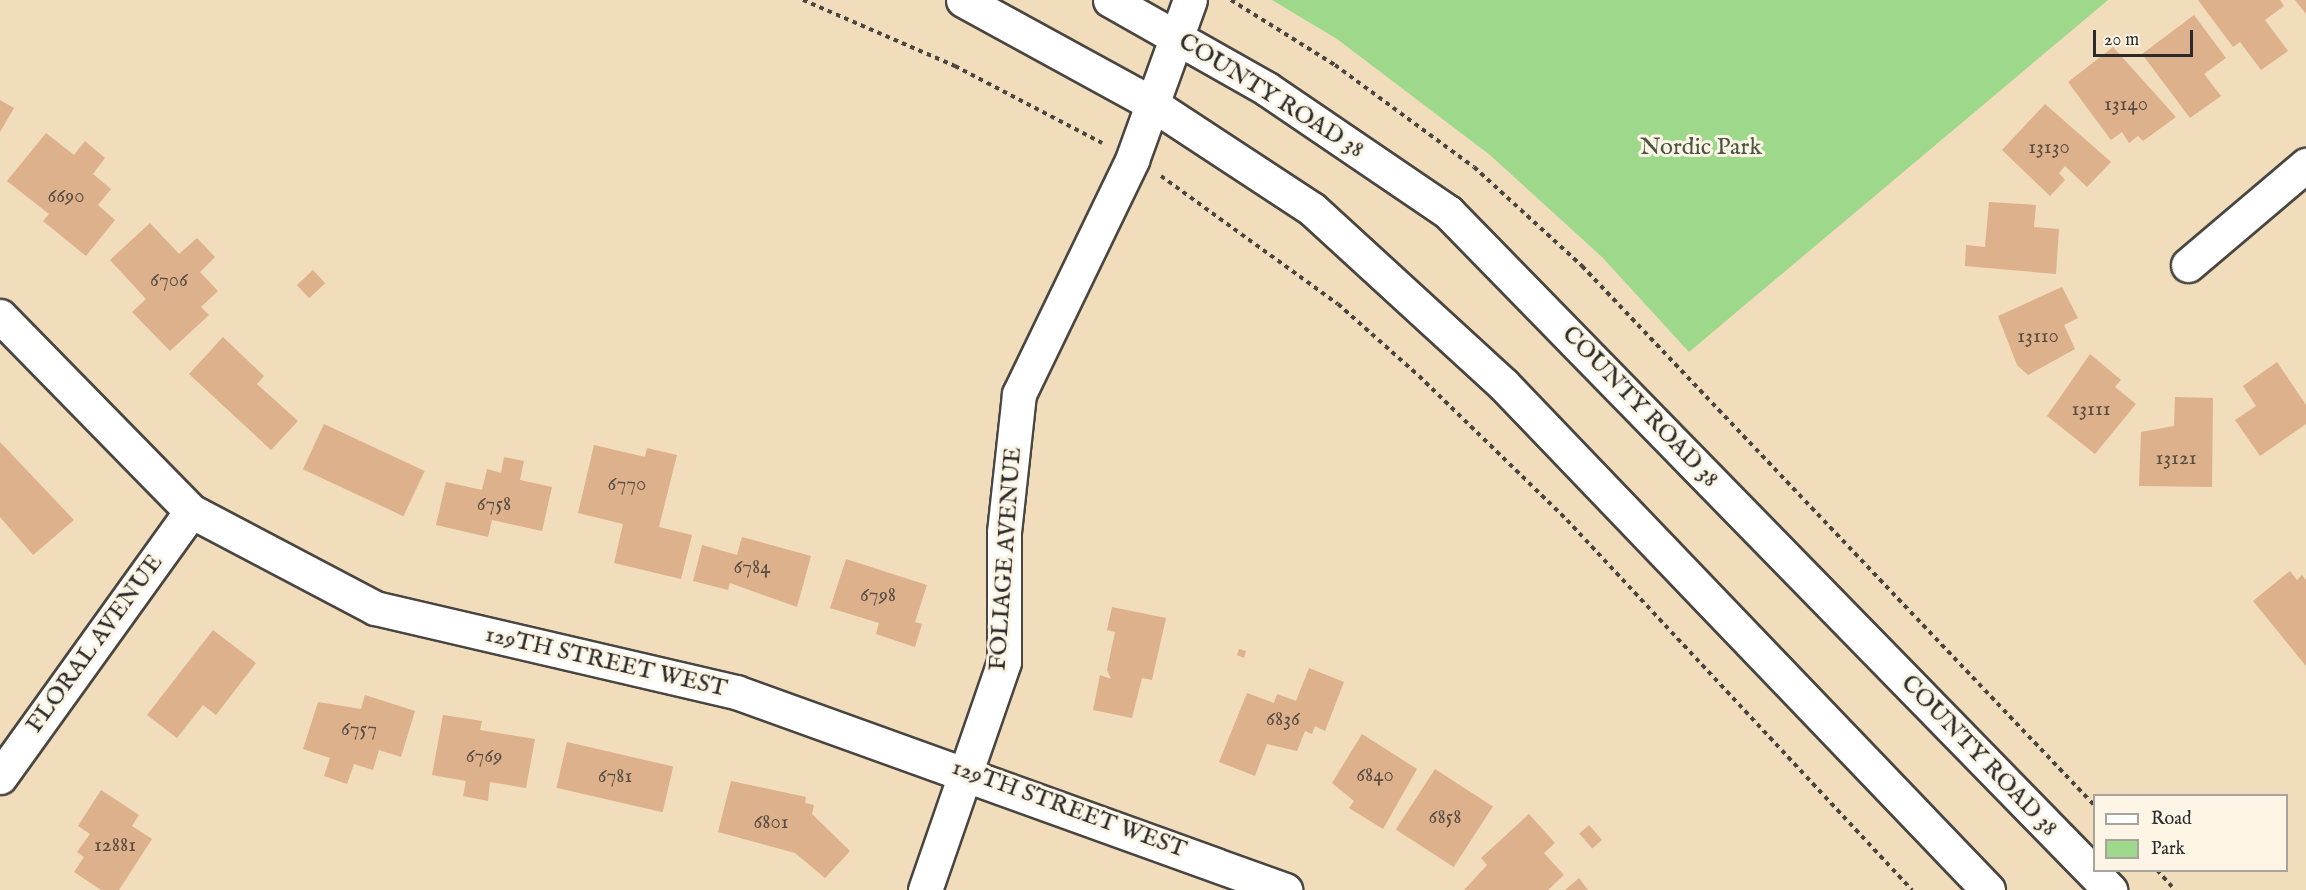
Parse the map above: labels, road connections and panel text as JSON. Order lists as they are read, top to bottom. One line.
{"streets":{"street":["COUNTY ROAD 38","FOLIAGE AVENUE","FLORAL AVENUE","129TH STREET WEST"]},"crossings":[["COUNTY ROAD 38","FOLIAGE AVENUE"],["FOLIAGE AVENUE","129TH STREET WEST"],["FLORAL AVENUE","129TH STREET WEST"]],"parks":["Nordic Park"],"house_numbers":["13140","13130","6690","6706","13110","13111","13121","6770","6758","6784","6798","6836","6757","6769","6840","6781","6858","6801","12881"],"legend":["Road","Park"],"scale_bar":"20 m"}
